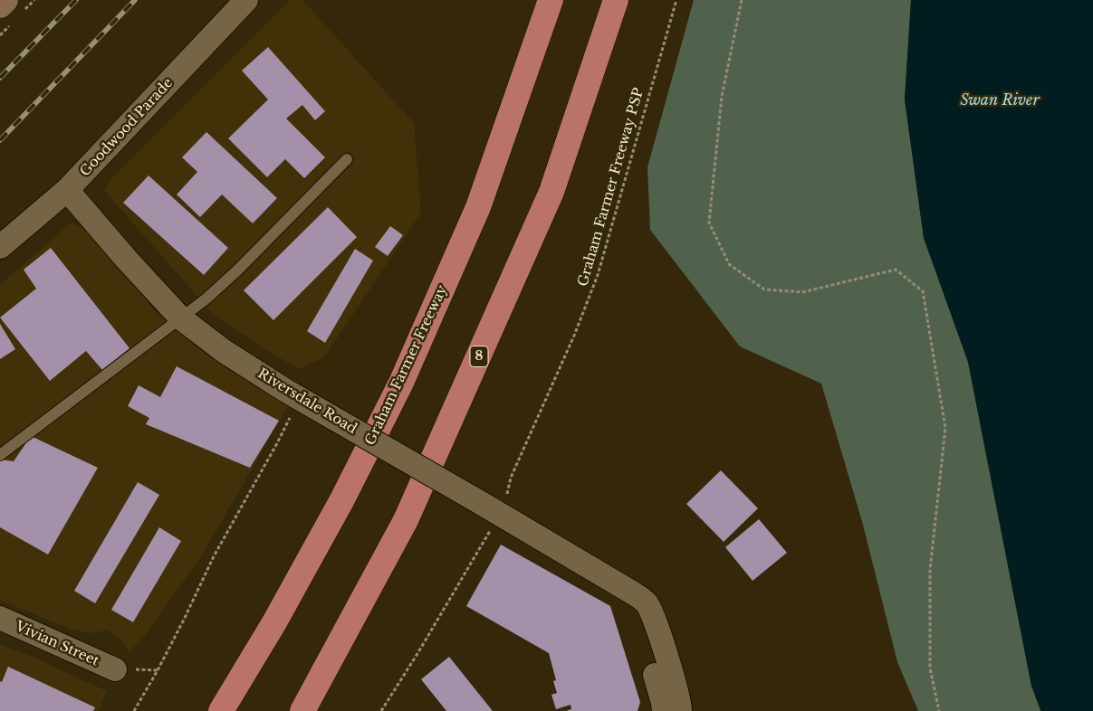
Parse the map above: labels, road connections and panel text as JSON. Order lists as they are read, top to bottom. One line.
{"streets":{"highway":["8","Graham Farmer Freeway"],"street":["Goodwood Parade","Riversdale Road","Vivian Street"],"path":["Graham Farmer Freeway PSP"]},"crossings":[["Goodwood Parade","Riversdale Road"]],"water":["Swan River"]}
